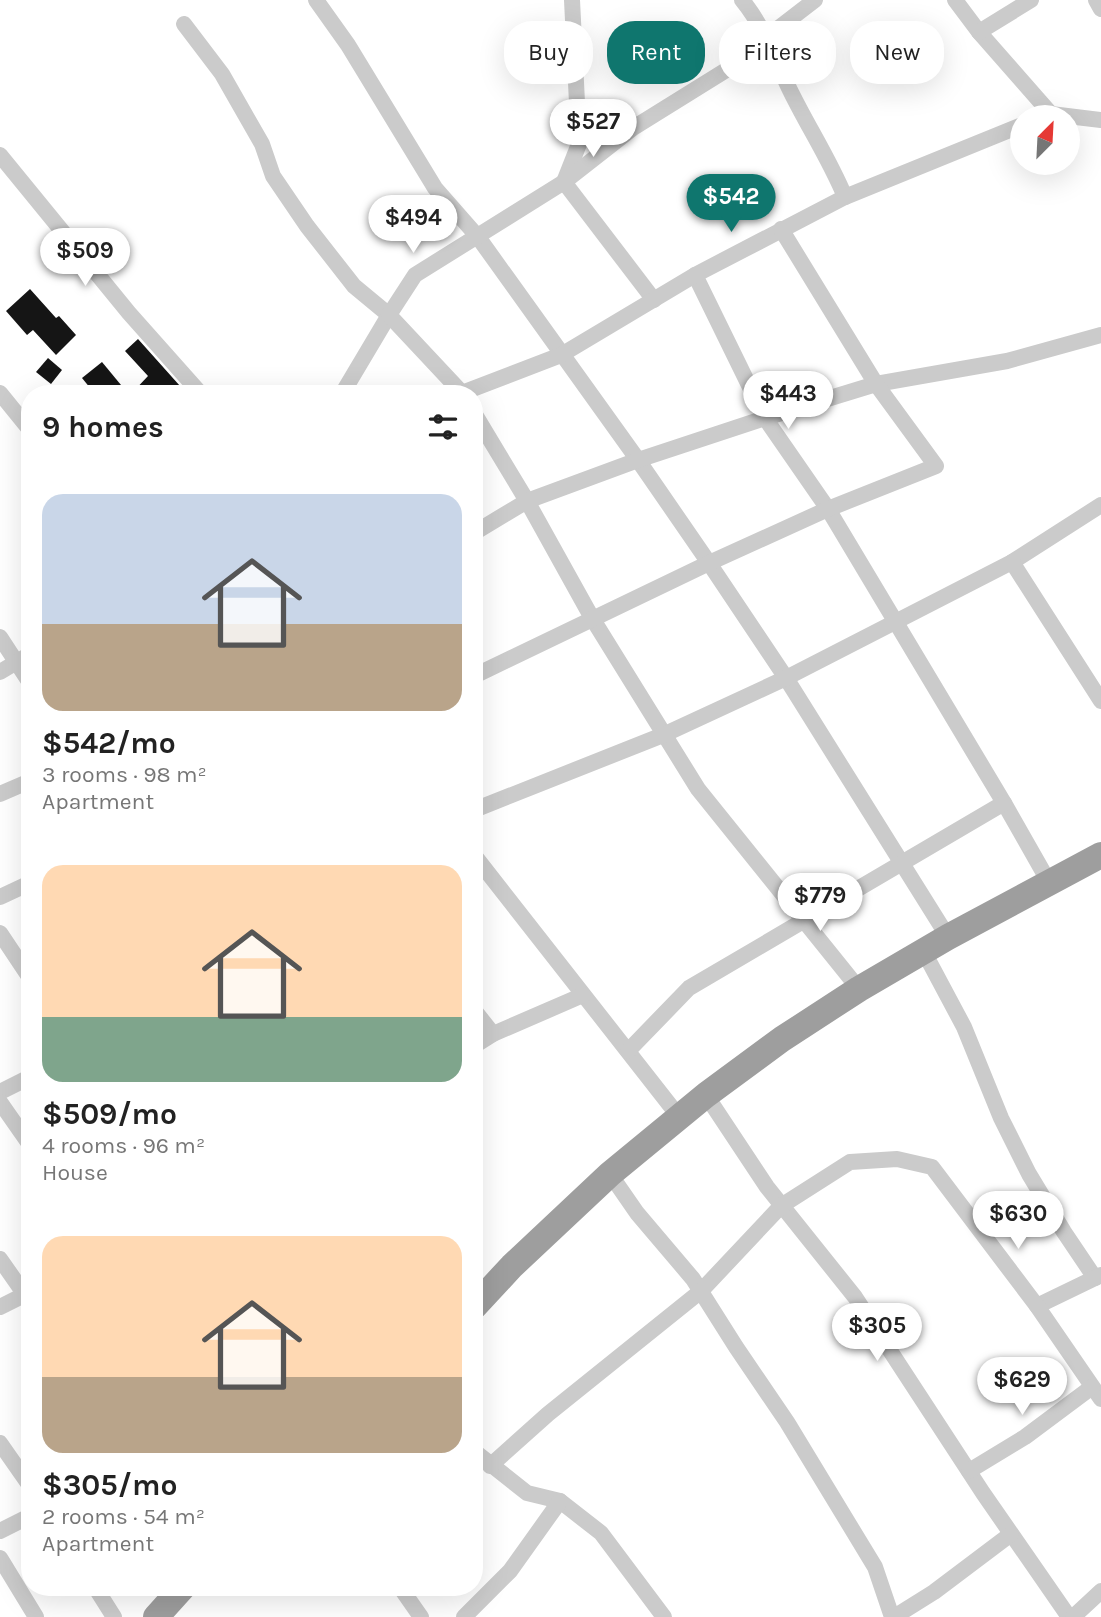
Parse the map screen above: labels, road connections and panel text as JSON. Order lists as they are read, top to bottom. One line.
{"north":"top right","page":{"chip":["Buy","Rent","Filters","New"],"price":["$527","$542","$494","$509","$443","$779","$630","$305","$629"],"heading":"9 homes","list":[{"name":"$542/mo","note":"3 rooms · 98 m² · Apartment"},{"name":"$509/mo","note":"4 rooms · 96 m² · House"},{"name":"$305/mo","note":"2 rooms · 54 m² · Apartment"}]}}
